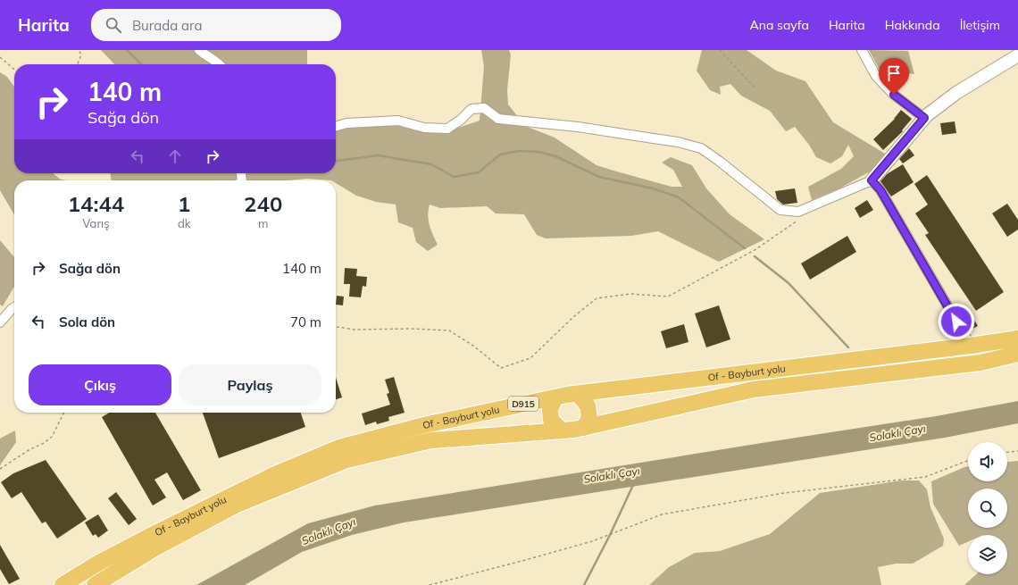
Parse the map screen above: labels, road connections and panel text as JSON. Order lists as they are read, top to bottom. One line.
{"streets":{"highway":["Of - Bayburt yolu","D915"]},"water":["Solaklı Çayı"],"page":{"header":"Harita","search":"Burada ara","nav":["Ana sayfa","Harita","Hakkında","İletişim"],"turn":["140 m","Sağa dön"],"eta":["14:44","Varış","1","dk","240","m"],"list":[{"name":"Sağa dön","value":"140 m"},{"name":"Sola dön","value":"70 m"}],"buttons":["Çıkış","Paylaş"]}}
